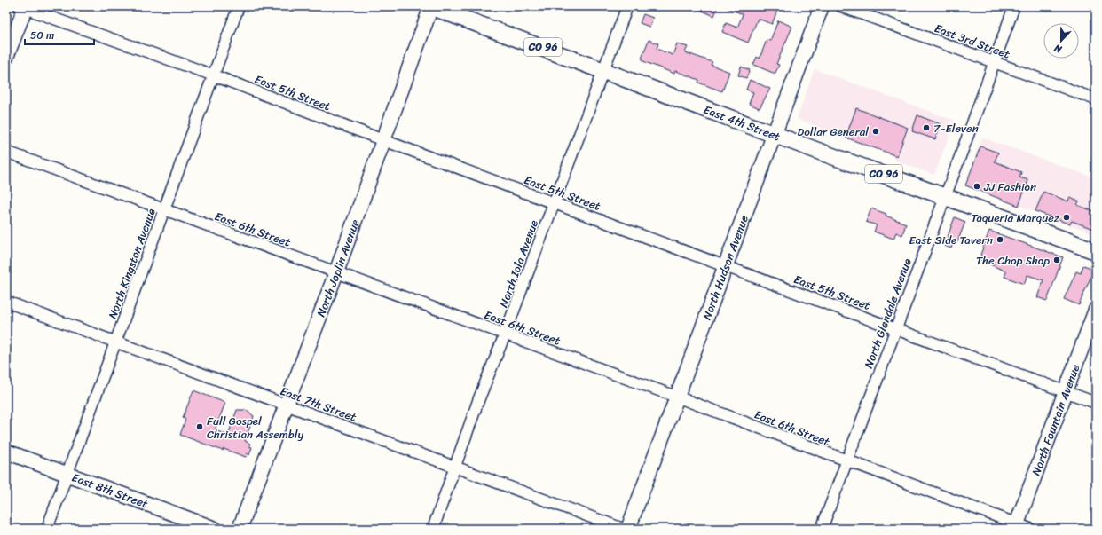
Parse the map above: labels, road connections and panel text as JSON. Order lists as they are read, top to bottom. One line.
{"streets":{"main road":["CO 96","East 4th Street"],"street":["East 3rd Street","East 5th Street","East 6th Street","North Kingston Avenue","North Iola Avenue","North Hudson Avenue","North Joplin Avenue","North Glendale Avenue","East 7th Street","North Fountain Avenue","East 8th Street"]},"crossings":[["East 3rd Street","North Glendale Avenue"],["East 5th Street","North Kingston Avenue"],["East 5th Street","North Iola Avenue"],["East 5th Street","North Hudson Avenue"],["East 5th Street","North Joplin Avenue"],["East 5th Street","North Glendale Avenue"],["East 5th Street","North Fountain Avenue"],["East 4th Street","North Iola Avenue"],["East 4th Street","North Hudson Avenue"],["East 4th Street","North Joplin Avenue"],["East 4th Street","North Glendale Avenue"],["East 6th Street","North Kingston Avenue"],["East 6th Street","North Iola Avenue"],["East 6th Street","North Hudson Avenue"],["East 6th Street","North Joplin Avenue"],["East 6th Street","North Glendale Avenue"],["East 6th Street","North Fountain Avenue"],["North Kingston Avenue","East 7th Street"],["North Kingston Avenue","East 8th Street"],["North Iola Avenue","East 7th Street"],["North Joplin Avenue","East 7th Street"]],"places":["7-Eleven","Dollar General","JJ Fashion","Taqueria Marquez","East Side Tavern","The Chop Shop","Full Gospel Christian Assembly"],"scale_bar":"50 m","north":"bottom"}
